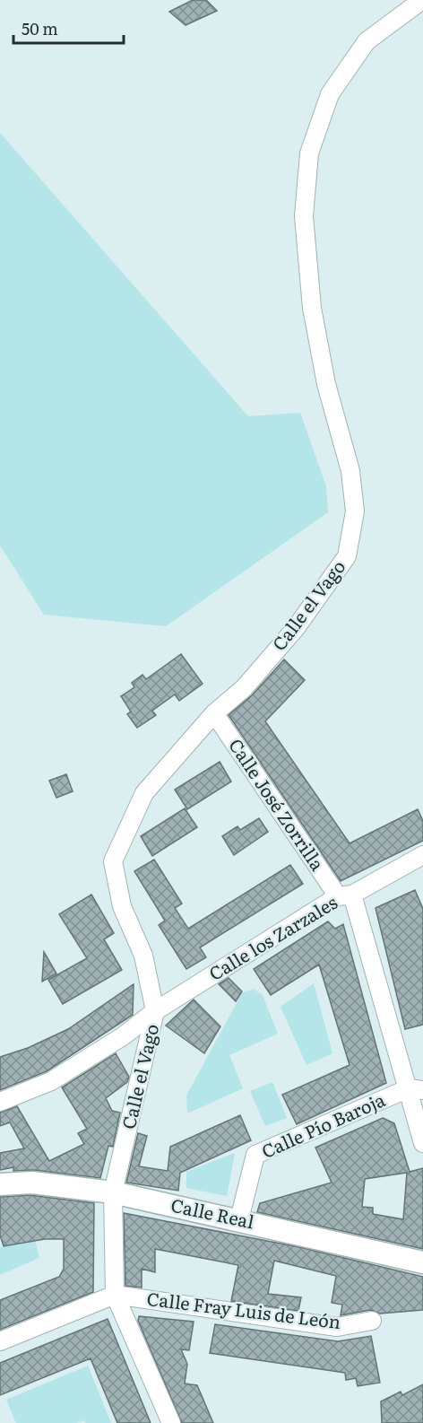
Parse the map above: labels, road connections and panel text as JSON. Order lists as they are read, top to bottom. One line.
{"streets":{"street":["Calle el Vago","Calle José Zorrilla","Calle los Zarzales","Calle Pío Baroja","Calle Real","Calle Fray Luis de León"]},"crossings":[["Calle el Vago","Calle José Zorrilla"],["Calle el Vago","Calle los Zarzales"],["Calle el Vago","Calle Real"],["Calle el Vago","Calle Fray Luis de León"],["Calle José Zorrilla","Calle los Zarzales"],["Calle José Zorrilla","Calle Pío Baroja"],["Calle Pío Baroja","Calle Real"]],"scale_bar":"50 m"}
